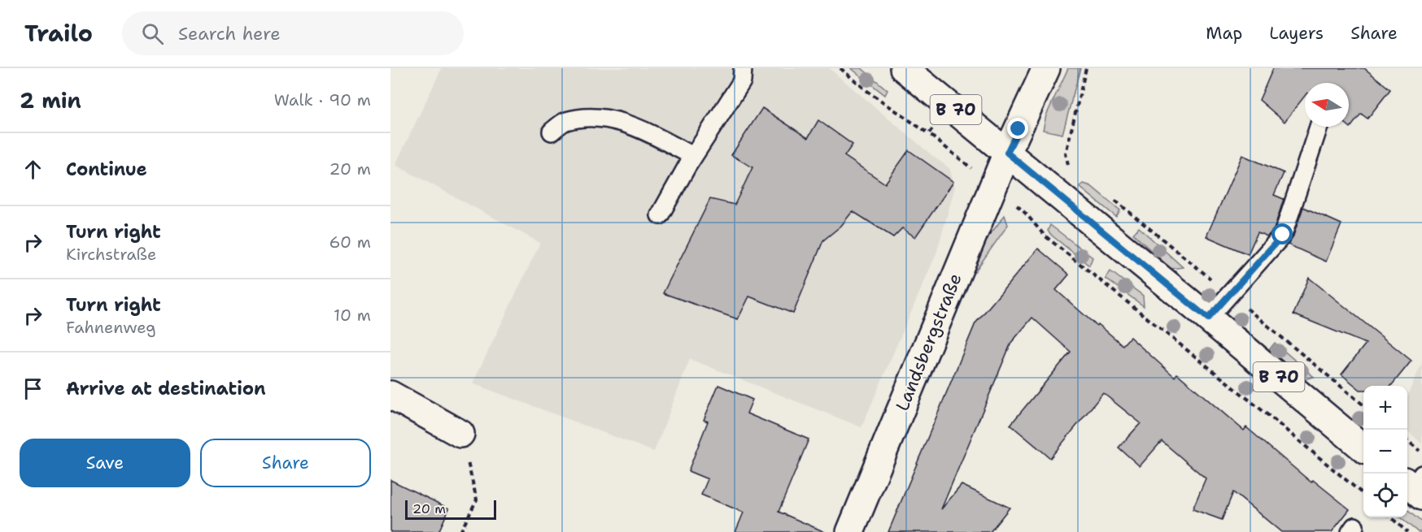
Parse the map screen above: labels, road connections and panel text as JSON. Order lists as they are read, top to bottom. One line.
{"streets":{"main road":["B 70","Landsbergstraße"]},"crossings":[["B 70","Landsbergstraße"]],"scale_bar":"20 m","north":"left","page":{"header":"Trailo","search":"Search here","nav":["Map","Layers","Share"],"heading":["2 min","Walk · 90 m"],"list":[["Continue","20 m"],["Turn right","Kirchstraße","60 m"],["Turn right","Fahnenweg","10 m"],"Arrive at destination"],"map_buttons":["+","−"],"buttons":["Save","Share"],"scale":"20 m"}}
